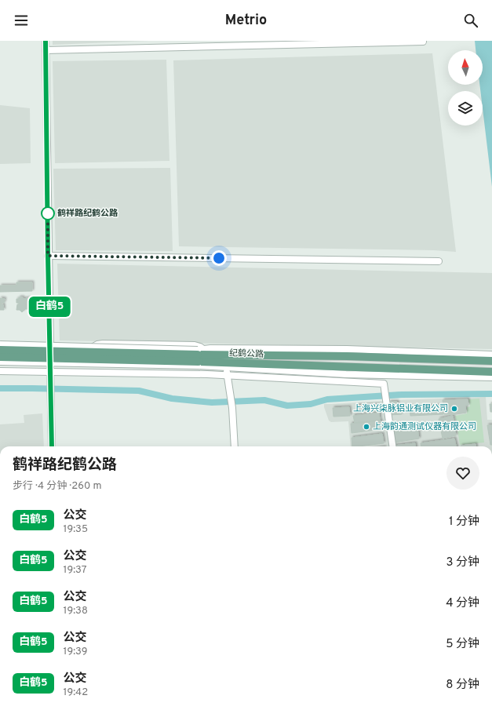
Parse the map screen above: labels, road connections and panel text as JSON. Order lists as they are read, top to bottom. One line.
{"streets":{"main road":["纪鹤公路"]},"places":["鹤祥路纪鹤公路","上海兴柒脉铝业有限公司","上海韵通测试仪器有限公司"],"lines":["bus line 白鹤5"],"north":"top","page":{"header":"Metrio","on_map":"白鹤5","heading":["鹤祥路纪鹤公路","步行 · 4 分钟 · 260 m"],"list":[{"mark":"白鹤5","name":"公交","note":"19:35","value":"1 分钟"},{"mark":"白鹤5","name":"公交","note":"19:37","value":"3 分钟"},{"mark":"白鹤5","name":"公交","note":"19:38","value":"4 分钟"},{"mark":"白鹤5","name":"公交","note":"19:39","value":"5 分钟"},{"mark":"白鹤5","name":"公交","note":"19:42","value":"8 分钟"}]}}
